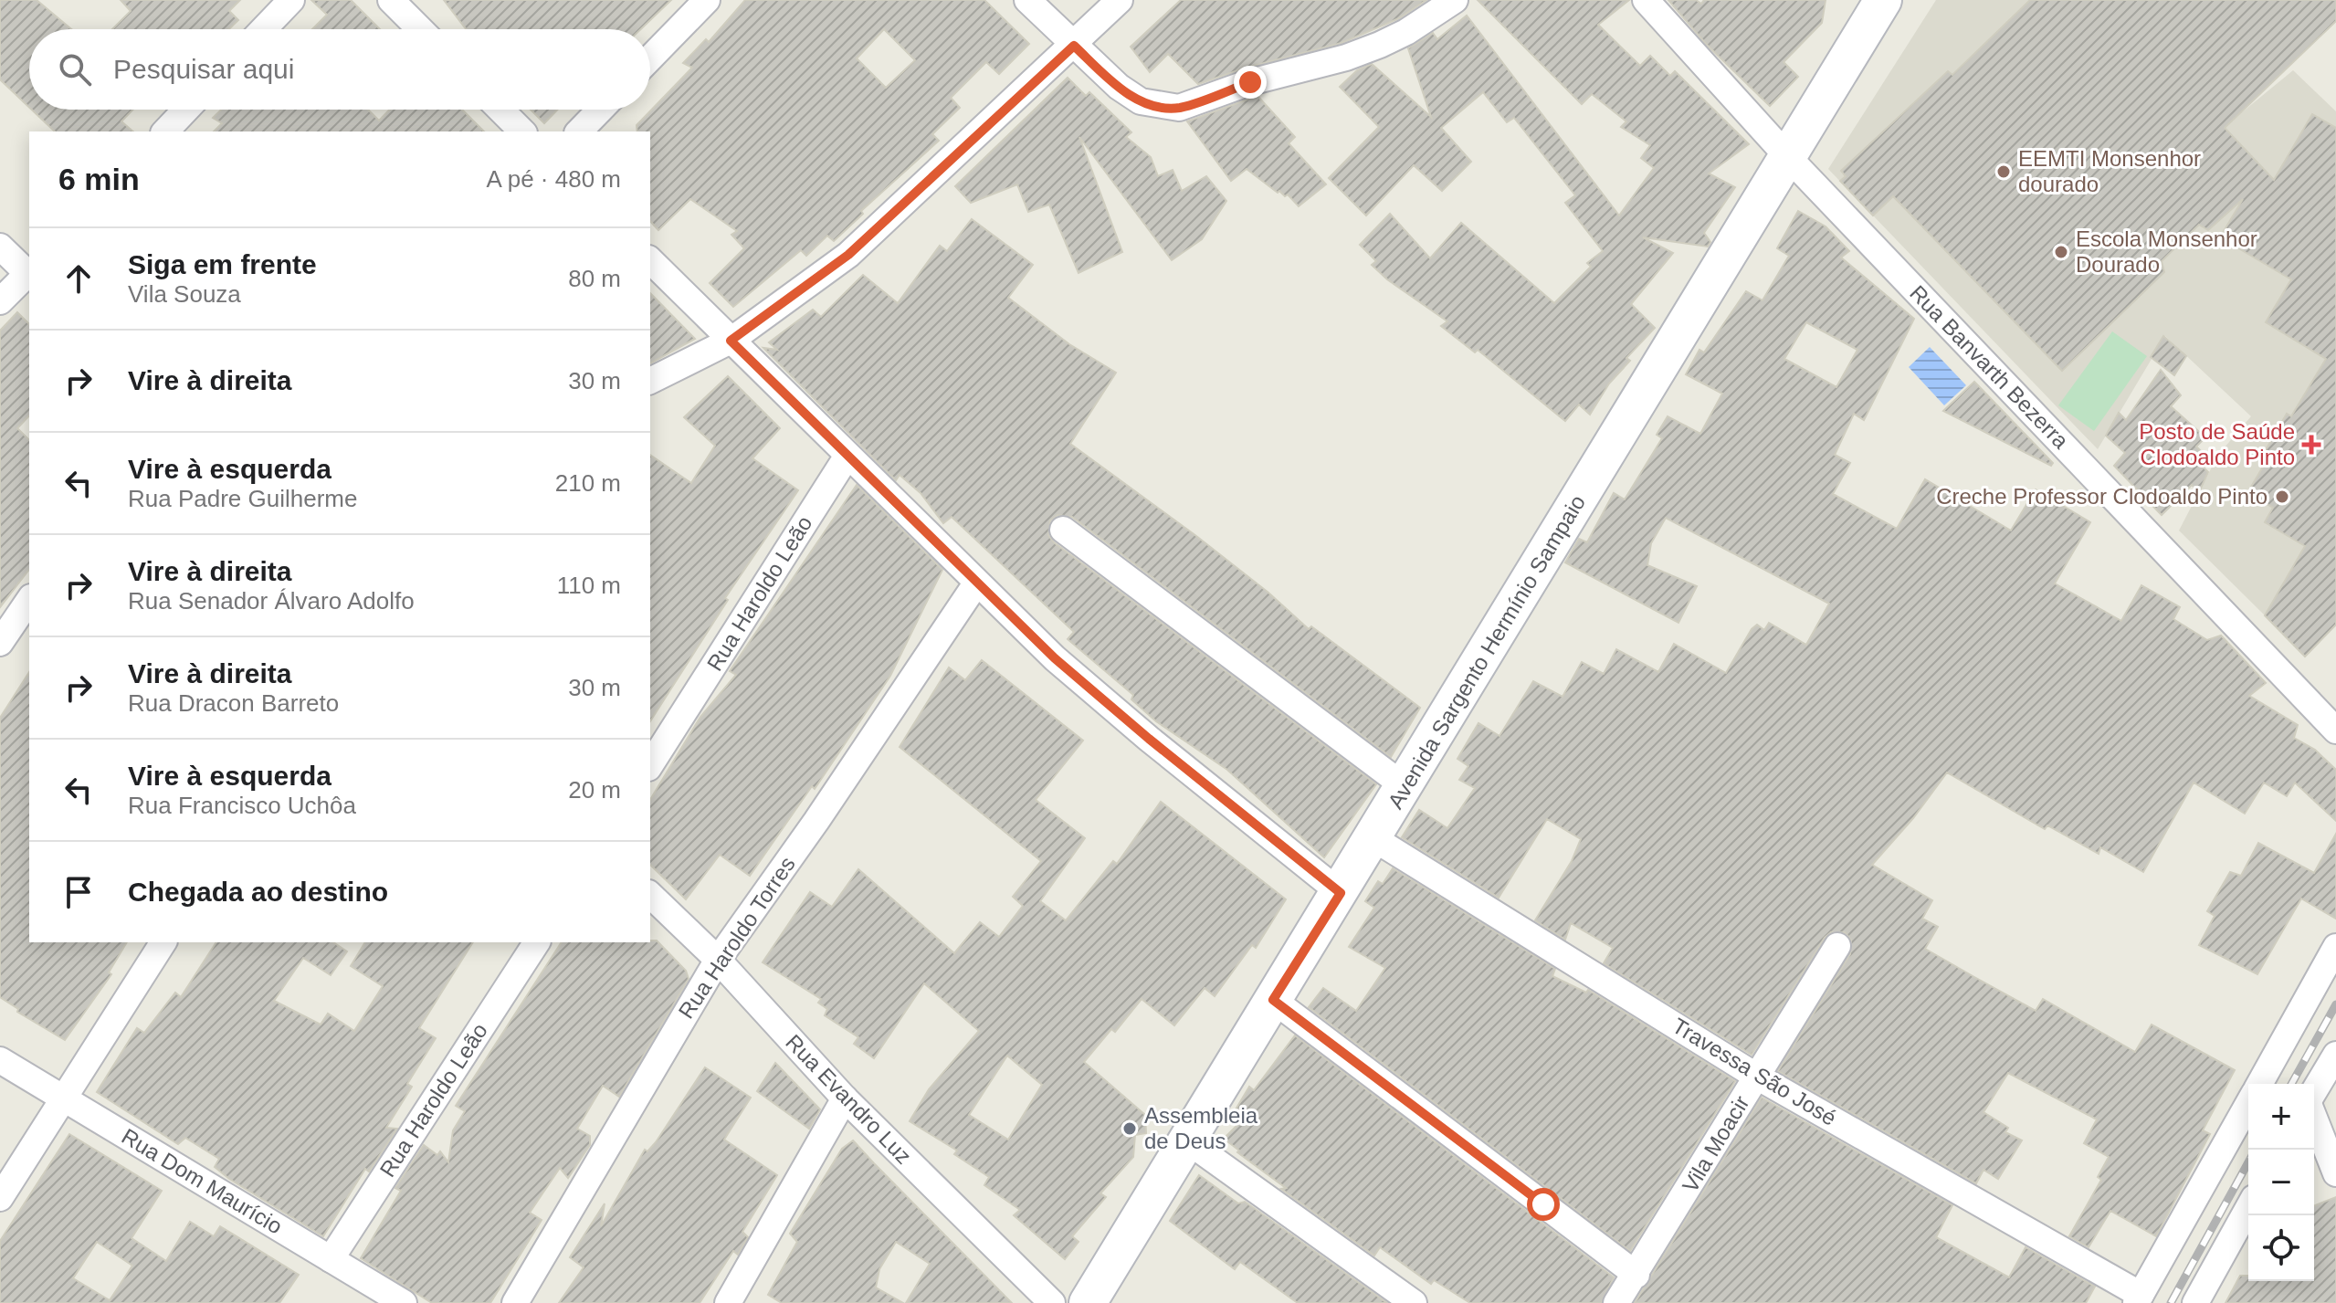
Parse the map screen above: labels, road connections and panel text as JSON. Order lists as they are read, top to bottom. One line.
{"streets":{"main road":["Avenida Sargento Hermínio Sampaio"],"street":["Rua Banvarth Bezerra","Rua Haroldo Leão","Rua Haroldo Torres","Travessa São José","Rua Evandro Luz","Vila Moacir","Rua Dom Maurício"]},"crossings":[["Rua Banvarth Bezerra","Avenida Sargento Hermínio Sampaio"],["Rua Haroldo Leão","Rua Dom Maurício"],["Avenida Sargento Hermínio Sampaio","Travessa São José"],["Rua Haroldo Torres","Rua Evandro Luz"],["Travessa São José","Vila Moacir"]],"places":{"other":["EEMTI Monsenhor dourado","Escola Monsenhor Dourado","Creche Professor Clodoaldo Pinto","Assembleia de Deus"],"health":["Posto de Saúde Clodoaldo Pinto"]},"page":{"search":"Pesquisar aqui","heading":["6 min","A pé · 480 m"],"list":[["Siga em frente","Vila Souza","80 m"],["Vire à direita","30 m"],["Vire à esquerda","Rua Padre Guilherme","210 m"],["Vire à direita","Rua Senador Álvaro Adolfo","110 m"],["Vire à direita","Rua Dracon Barreto","30 m"],["Vire à esquerda","Rua Francisco Uchôa","20 m"],"Chegada ao destino"],"map_buttons":["+","−"]}}
